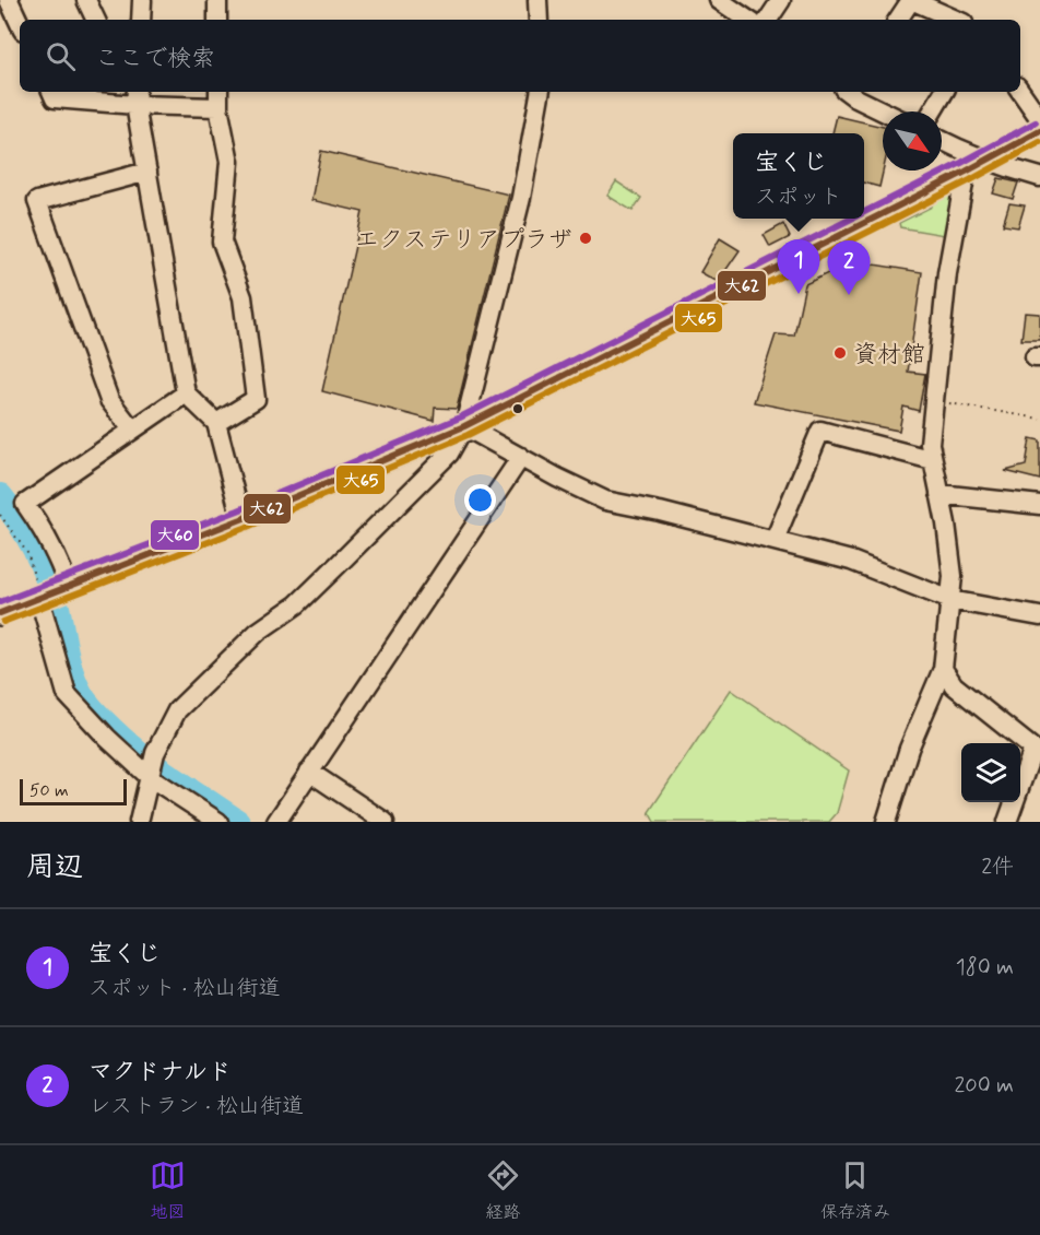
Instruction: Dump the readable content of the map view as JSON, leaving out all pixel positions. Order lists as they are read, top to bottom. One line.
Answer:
{"places":["エクステリアプラザ","資材館"],"lines":["transit line 大60","transit line 大62","transit line 大65"],"scale_bar":"50 m","north":"bottom right","page":{"search":"ここで検索","popup":["宝くじ","スポット"],"pins":["1","2"],"scale":"50 m","heading":["周辺","2件"],"list":[{"mark":"1","name":"宝くじ","note":"スポット · 松山街道","value":"180 m"},{"mark":"2","name":"マクドナルド","note":"レストラン · 松山街道","value":"200 m"}],"nav":["地図","経路","保存済み"]}}
